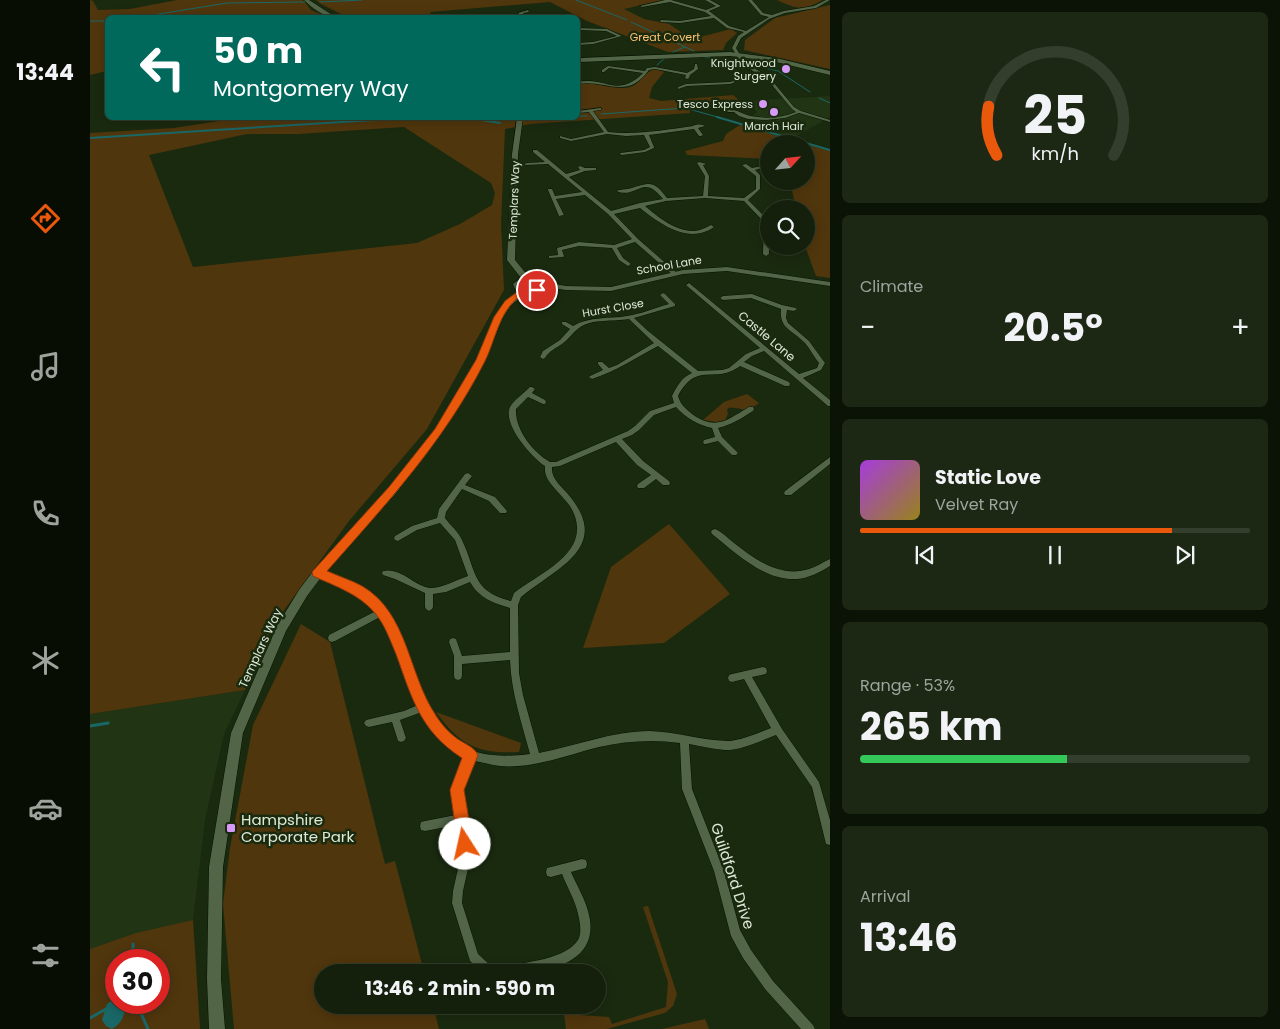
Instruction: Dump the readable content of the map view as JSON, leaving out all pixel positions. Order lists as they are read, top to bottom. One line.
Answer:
{"streets":{"street":["Templars Way","School Lane","Hurst Close","Castle Lane","Guildford Drive"]},"crossings":[["Templars Way","School Lane"]],"parks":["Great Covert"],"places":{"other":["Knightwood Surgery","Tesco Express","March Hair"],"transit":["Hampshire Corporate Park"]},"north":"top right","page":{"tabs":"13:44","turn":["50 m","Montgomery Way"],"tile":["Climate",["Range · 53%","265 km"],["Arrival","13:46"]],"heat":["−","20.5°","+"],"song":["Static Love","Velvet Ray"],"limit":"30","trip":"13:46 · 2 min · 590 m","gauge":["25","km/h"]}}
